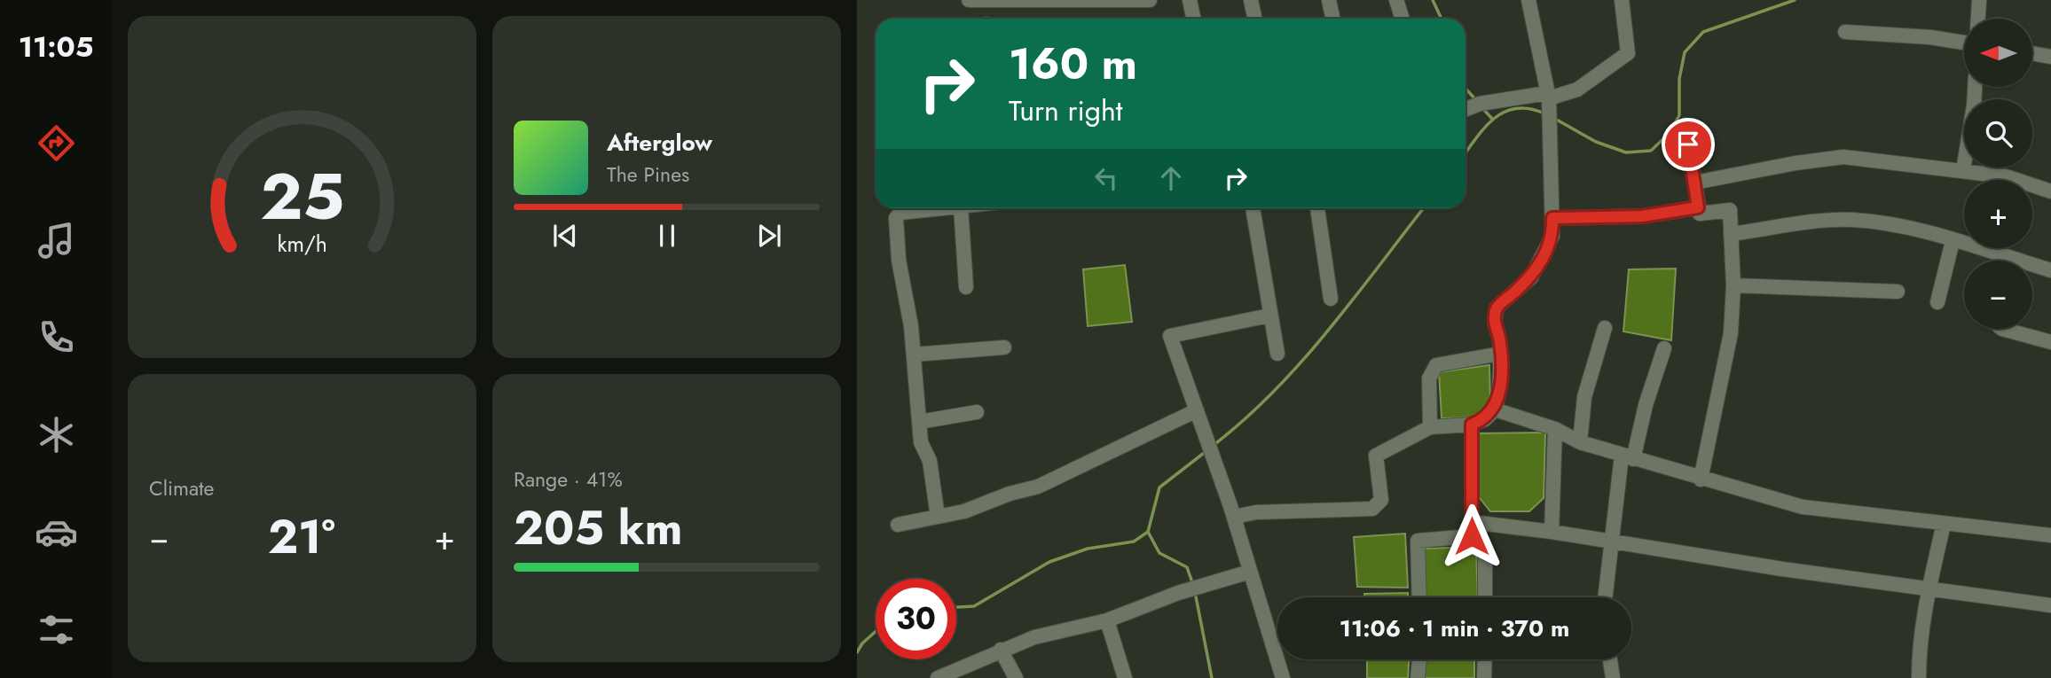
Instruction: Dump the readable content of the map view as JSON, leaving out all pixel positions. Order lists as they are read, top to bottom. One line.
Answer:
{"north":"left","page":{"tabs":"11:05","map_buttons":["+","−"],"turn":["160 m","Turn right"],"song":["Afterglow","The Pines"],"tile":["Climate",["Range · 41%","205 km"]],"heat":["−","21°","+"],"limit":"30","trip":"11:06 · 1 min · 370 m","gauge":["25","km/h"]}}
